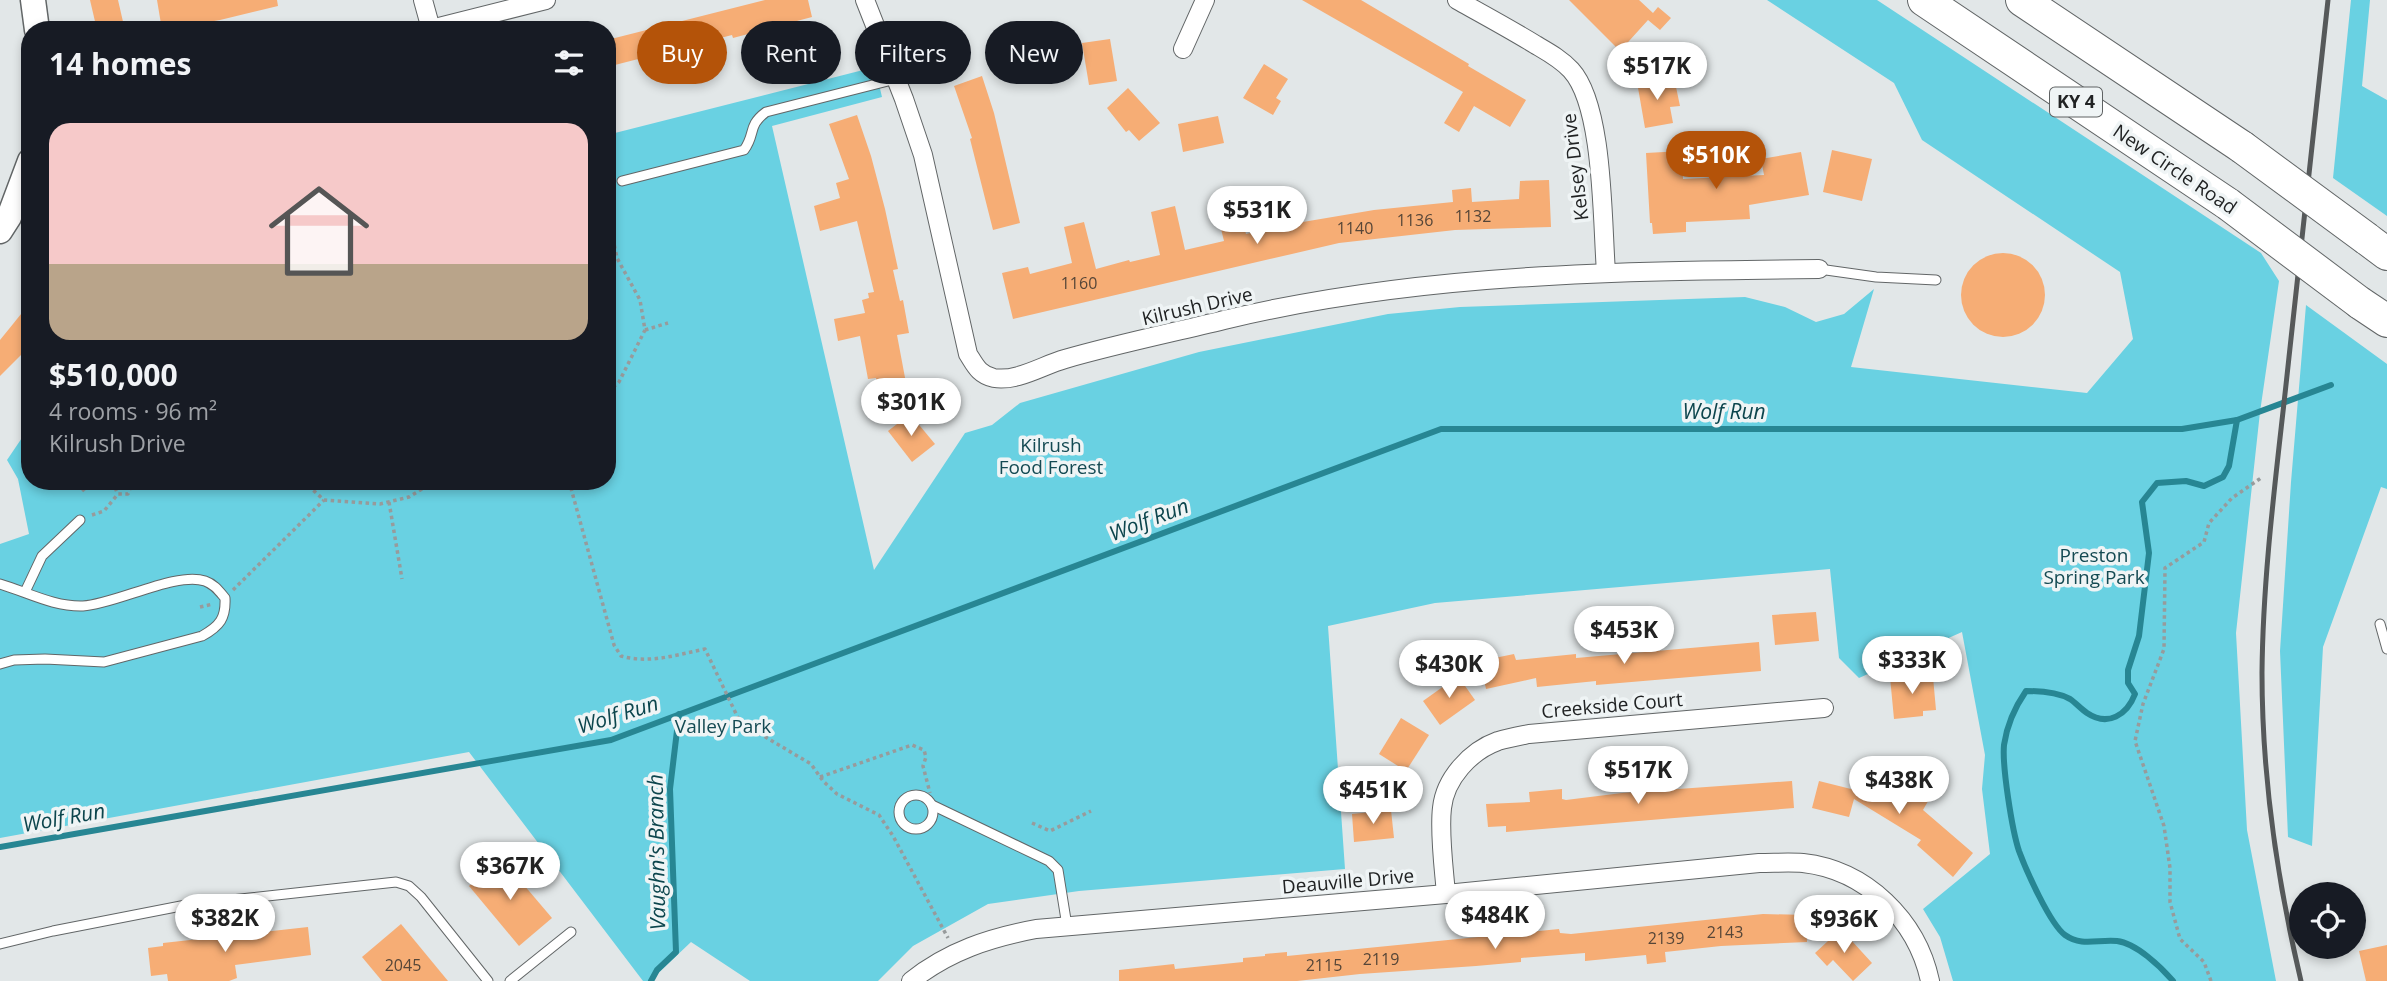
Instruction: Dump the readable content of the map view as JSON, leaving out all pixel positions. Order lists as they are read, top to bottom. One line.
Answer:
{"streets":{"highway":["KY 4","New Circle Road"],"street":["Kelsey Drive","Kilrush Drive","Creekside Court","Deauville Drive"]},"crossings":[["Kelsey Drive","Kilrush Drive"],["Creekside Court","Deauville Drive"]],"water":["Wolf Run","Vaughn's Branch"],"parks":["Kilrush Food Forest","Preston Spring Park","Valley Park"],"house_numbers":["1132","1136","1140","1160","2143","2139","2119","2045","2115"],"page":{"chip":["Buy","Rent","Filters","New"],"heading":"14 homes","price":["$517K","$510K","$531K","$301K","$453K","$333K","$430K","$517K","$438K","$451K","$367K","$484K","$382K","$936K"],"list":[{"name":"$510,000","note":"4 rooms · 96 m² · Kilrush Drive"}]}}
